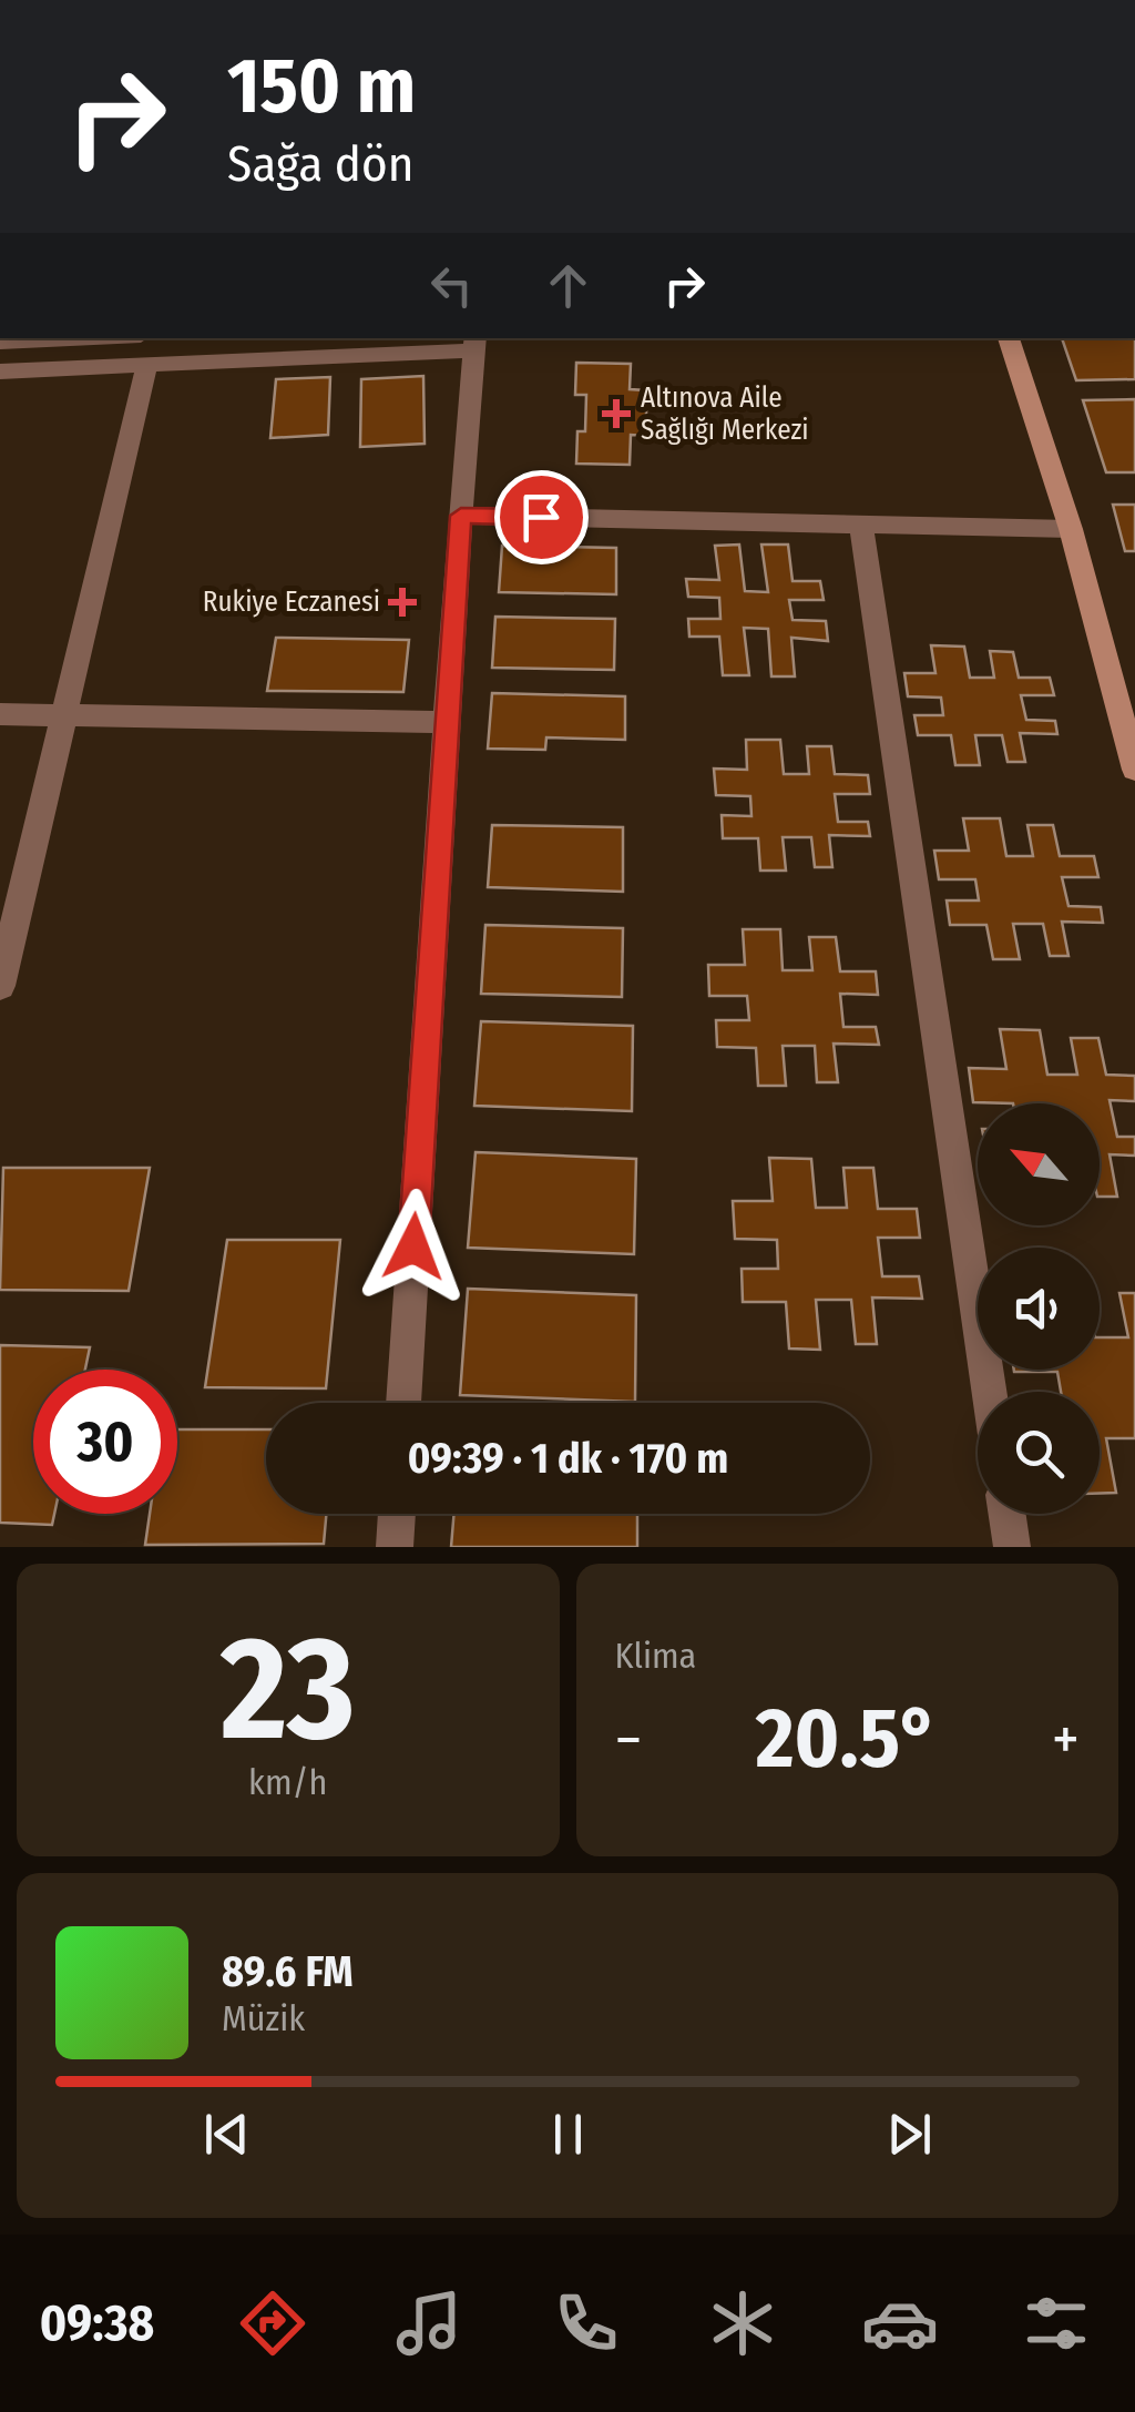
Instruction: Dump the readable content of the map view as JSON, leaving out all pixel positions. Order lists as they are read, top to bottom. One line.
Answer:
{"places":{"health":["Altınova Aile Sağlığı Merkezi","Rukiye Eczanesi"]},"north":"top left","page":{"turn":["150 m","Sağa dön"],"limit":"30","trip":"09:39 · 1 dk · 170 m","tile":[["23","km/h"],"Klima"],"heat":["−","20.5°","+"],"song":["89.6 FM","Müzik"],"tabs":"09:38"}}
